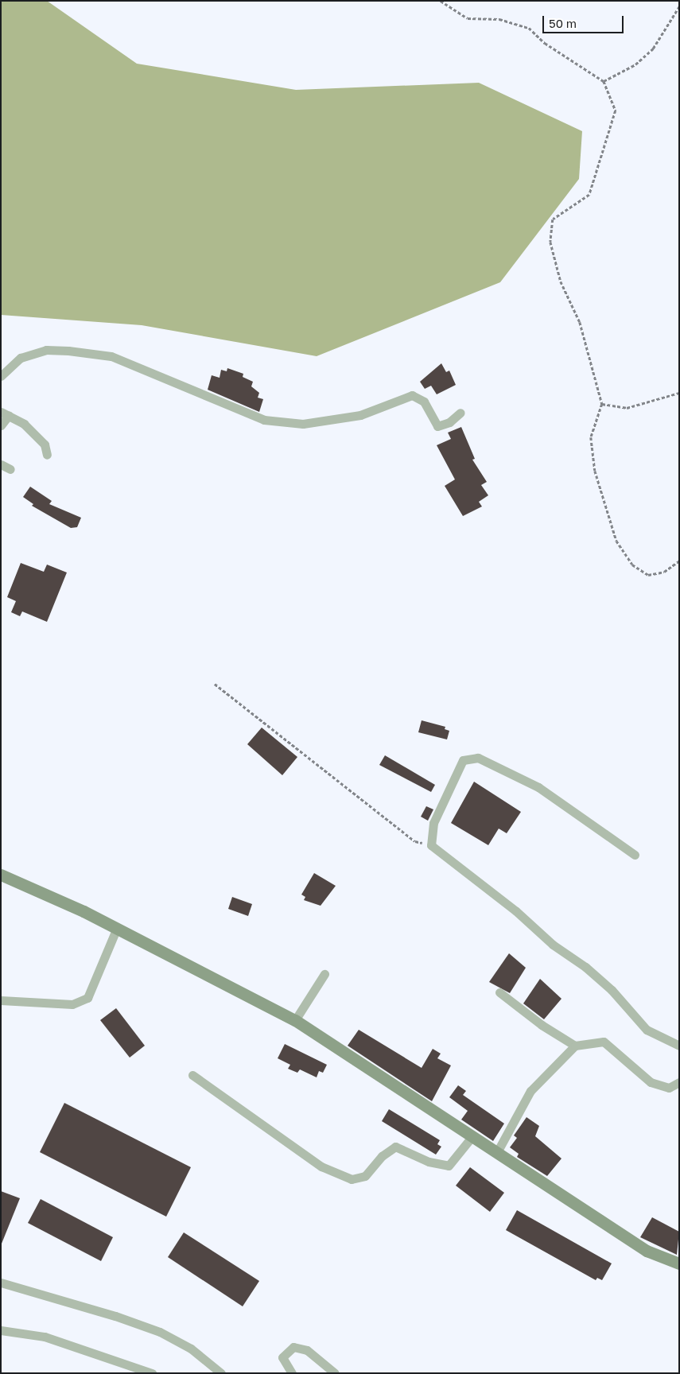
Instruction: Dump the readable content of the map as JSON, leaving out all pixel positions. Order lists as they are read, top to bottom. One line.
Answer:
{"scale_bar":"50 m"}
